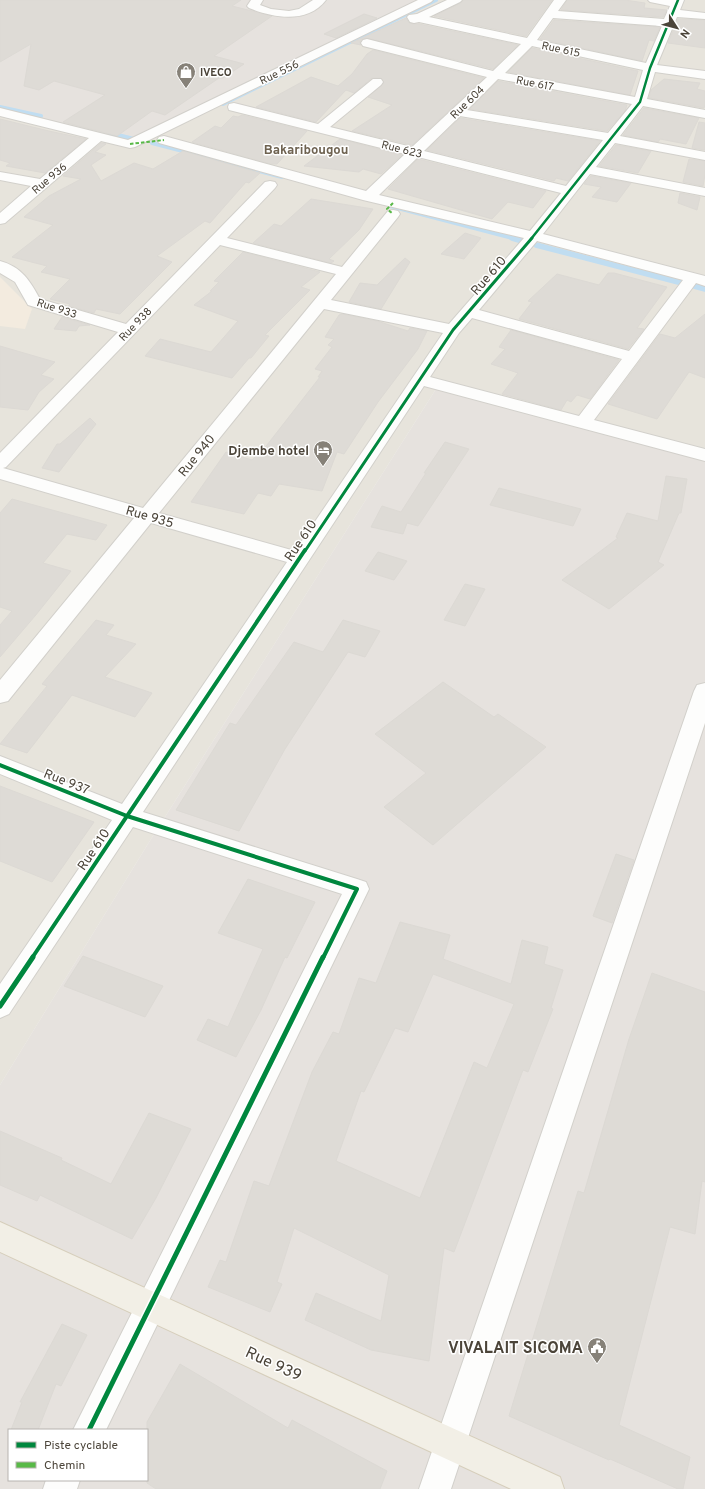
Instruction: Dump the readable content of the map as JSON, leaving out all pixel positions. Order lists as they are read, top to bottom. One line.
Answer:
{"streets":{"main road":["Rue 939"],"street":["Rue 615","Rue 556","Rue 617","Rue 604","Rue 623","Rue 936","Rue 610","Rue 933","Rue 938","Rue 940","Rue 935","Rue 937"]},"crossings":[["Rue 615","Rue 556"],["Rue 615","Rue 604"],["Rue 556","Rue 623"],["Rue 556","Rue 936"],["Rue 617","Rue 604"],["Rue 617","Rue 610"],["Rue 604","Rue 623"],["Rue 623","Rue 610"],["Rue 610","Rue 935"],["Rue 610","Rue 937"],["Rue 933","Rue 938"],["Rue 940","Rue 935"],["Rue 937","Rue 939"]],"districts":["Bakaribougou"],"places":{"shop":["IVECO"],"hotel":["Djembe hotel"],"public building":["VIVALAIT SICOMA"]},"legend":["Piste cyclable","Chemin"],"north":"bottom right"}
